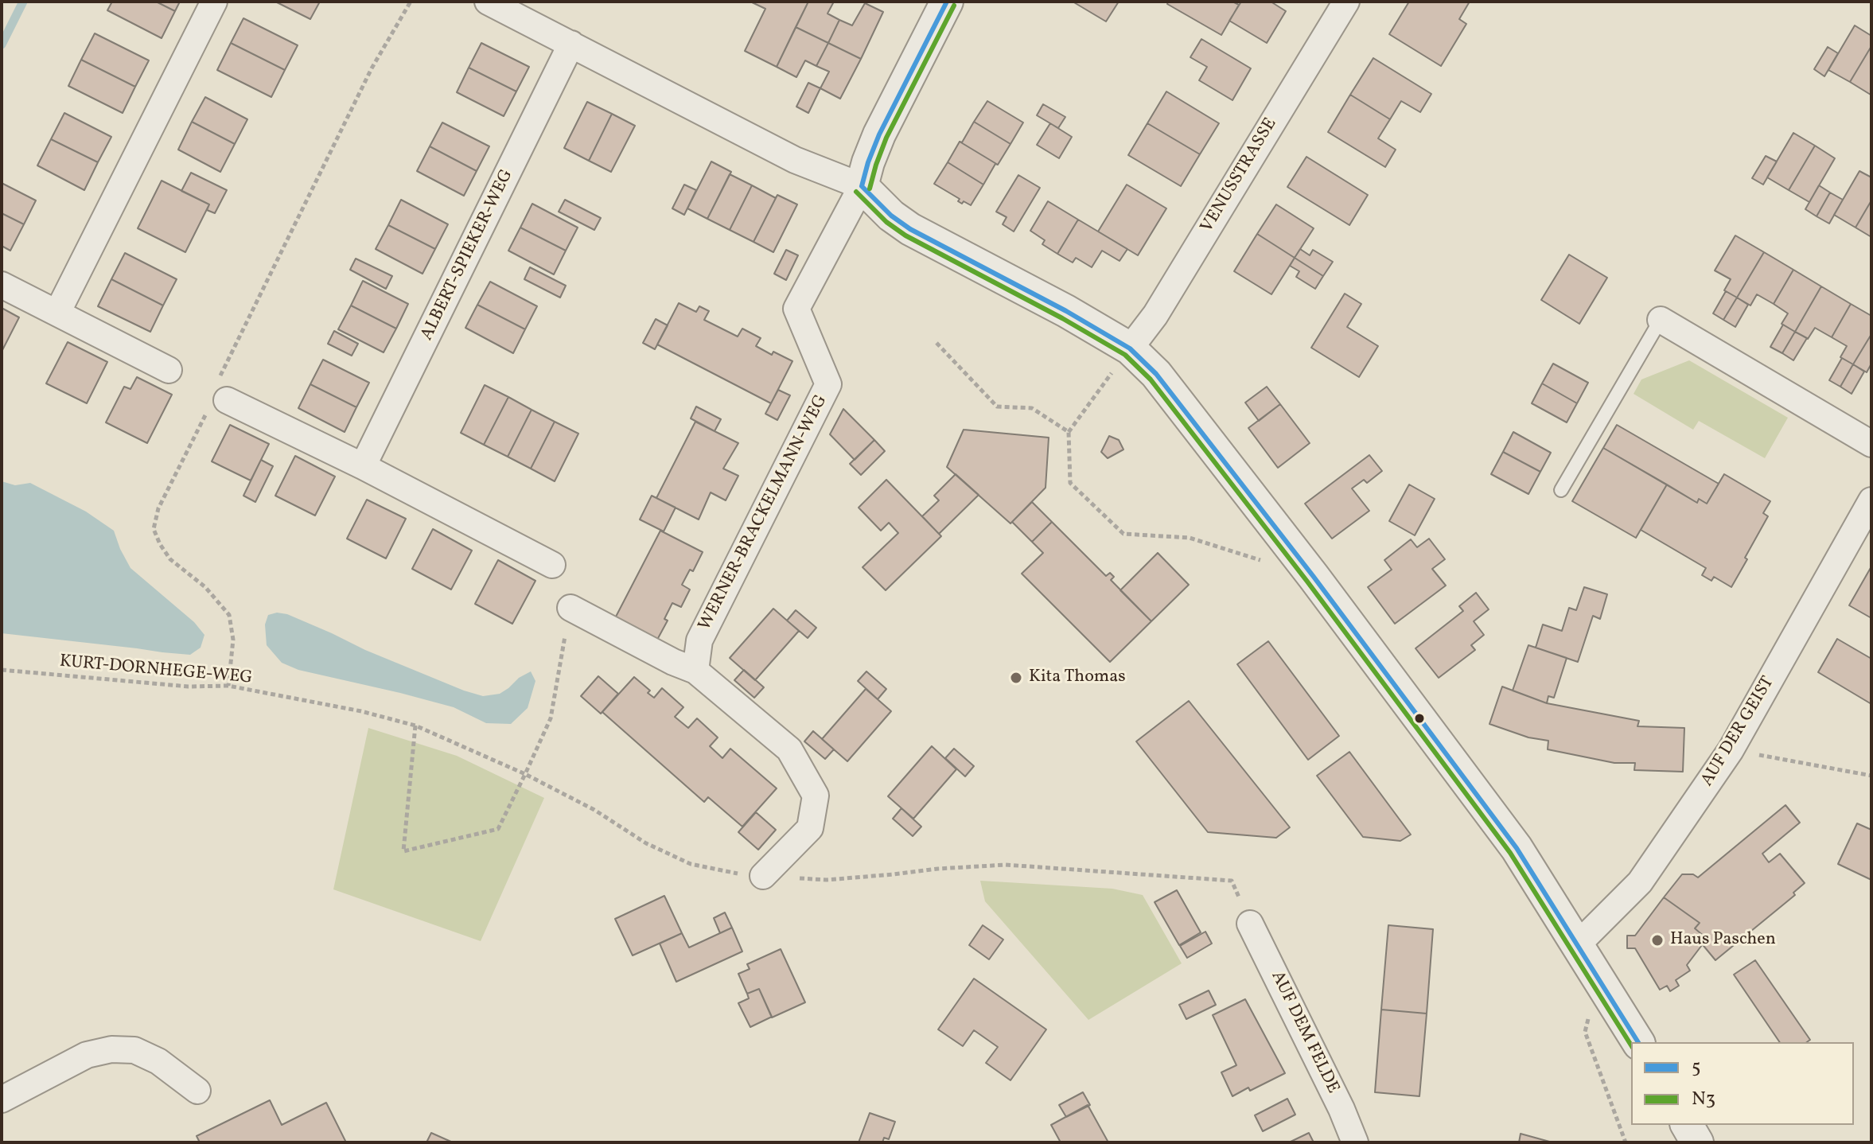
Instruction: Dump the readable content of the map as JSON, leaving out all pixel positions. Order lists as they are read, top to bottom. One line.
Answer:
{"streets":{"street":["VENUSSTRASSE","ALBERT-SPIEKER-WEG","WERNER-BRACKELMANN-WEG","AUF DER GEIST","AUF DEM FELDE"],"path":["KURT-DORNHEGE-WEG"]},"crossings":[["KURT-DORNHEGE-WEG","AUF DEM FELDE"]],"places":["Kita Thomas","Haus Paschen"],"lines":["transit line 5","transit line N3"],"legend":["5","N3"]}
